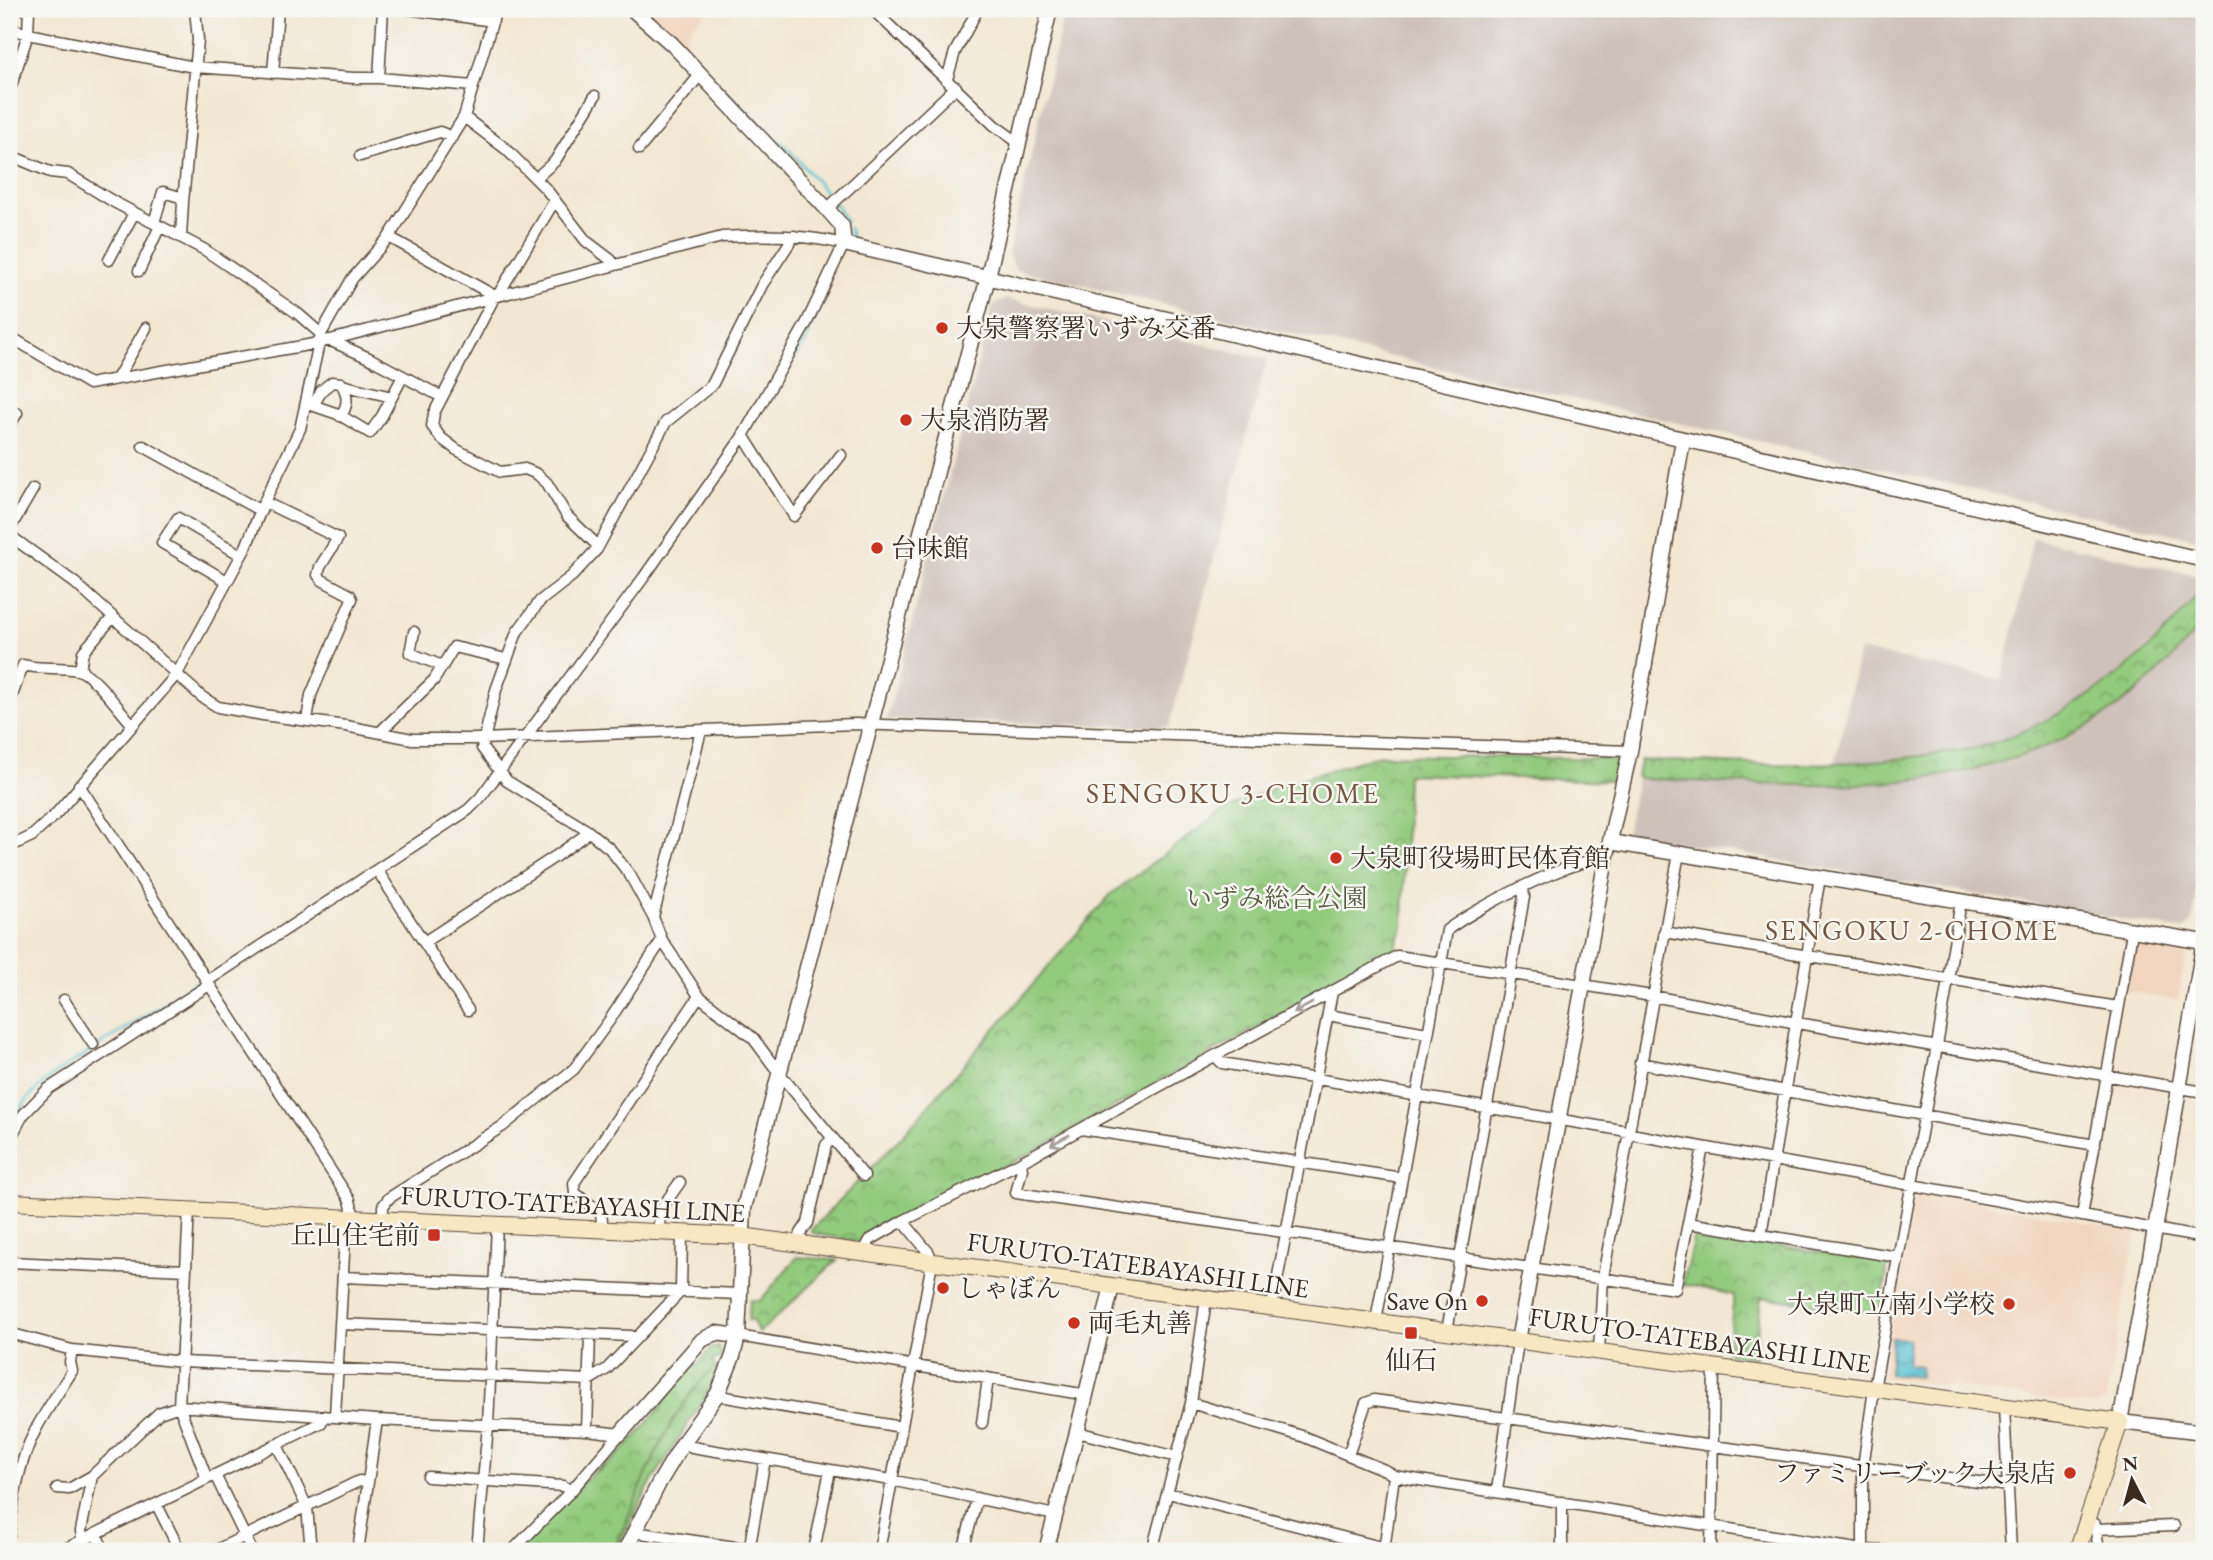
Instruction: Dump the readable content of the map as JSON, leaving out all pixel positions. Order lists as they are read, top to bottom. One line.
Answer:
{"streets":{"main road":["FURUTO-TATEBAYASHI LINE"]},"districts":["SENGOKU 3-CHOME","SENGOKU 2-CHOME"],"parks":["いずみ総合公園"],"places":{"other":["大泉警察署いずみ交番","大泉消防署","台味館","大泉町役場町民体育館","しゃぼん","Save On","大泉町立南小学校","両毛丸善","ファミリーブック大泉店"],"transit":["丘山住宅前","仙石"]},"north":"top"}
